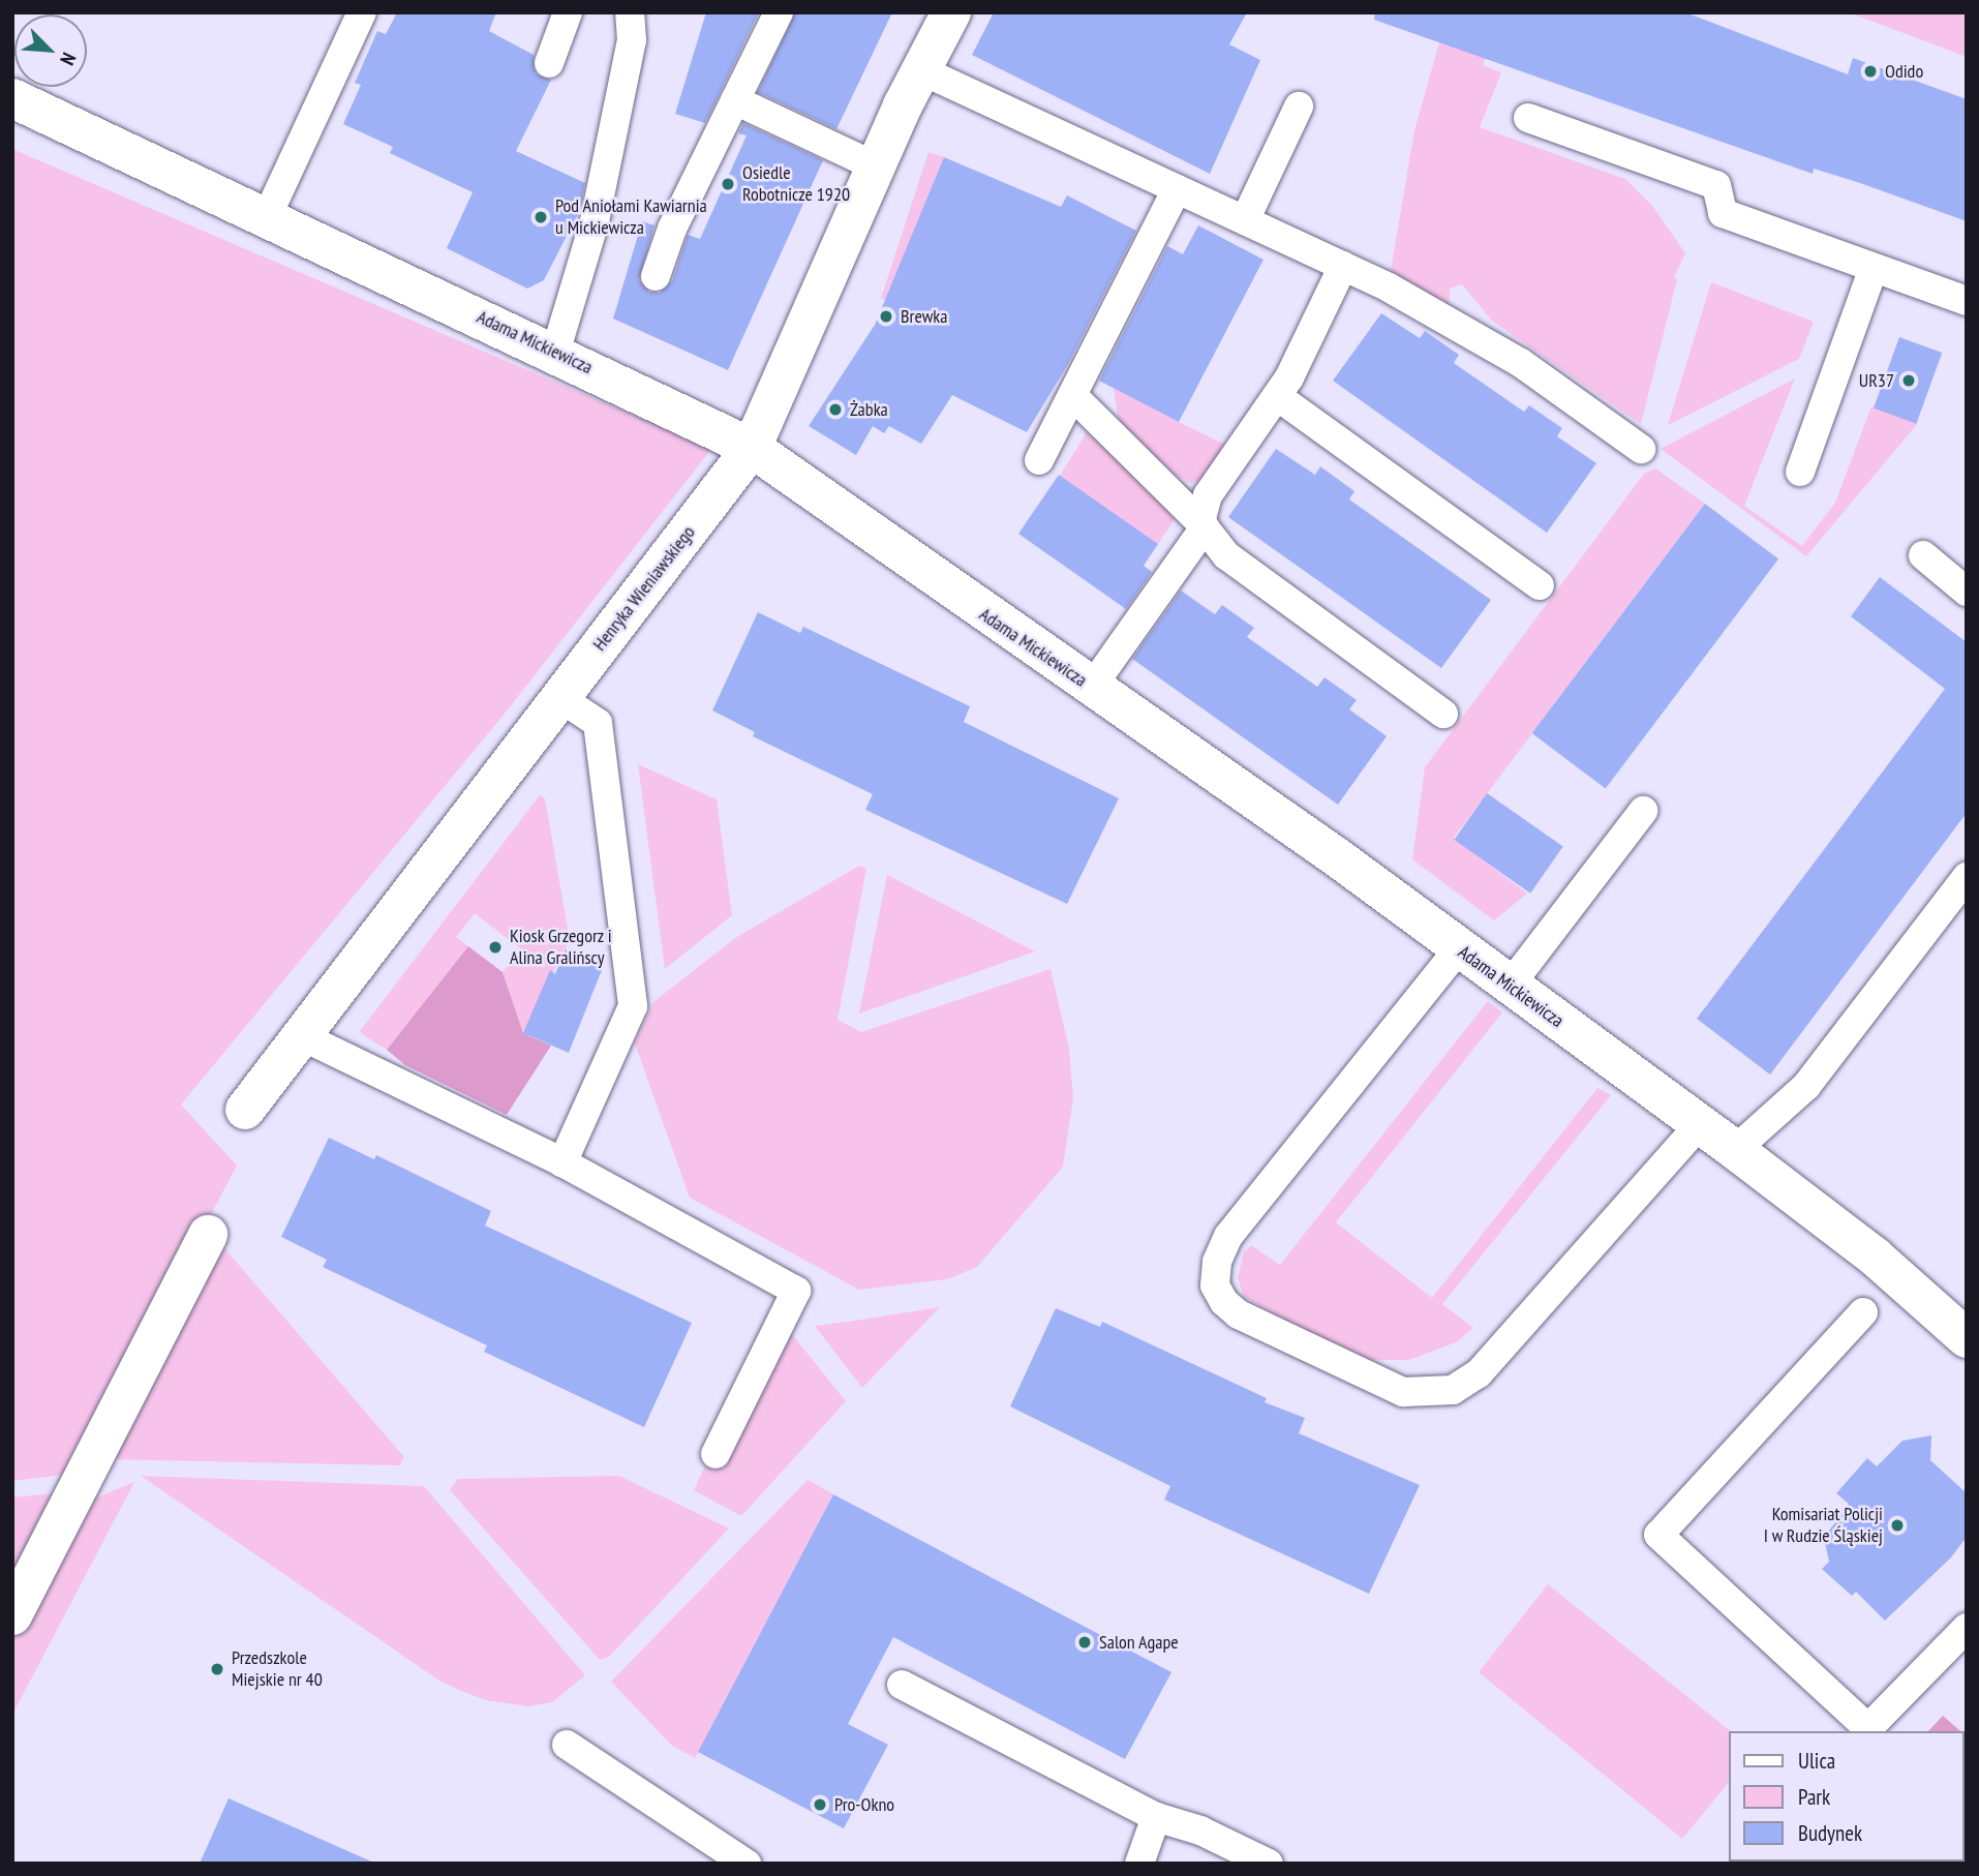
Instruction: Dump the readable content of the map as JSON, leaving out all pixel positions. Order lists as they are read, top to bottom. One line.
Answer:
{"streets":{"street":["Adama Mickiewicza","Henryka Wieniawskiego"]},"crossings":[["Adama Mickiewicza","Henryka Wieniawskiego"]],"places":["Odido","Osiedle Robotnicze 1920","Pod Aniołami Kawiarnia u Mickiewicza","Brewka","UR37","Żabka","Kiosk Grzegorz i Alina Gralińscy","Komisariat Policji I w Rudzie Śląskiej","Salon Agape","Przedszkole Miejskie nr 40","Pro-Okno"],"legend":["Ulica","Park","Budynek"],"north":"bottom right"}
